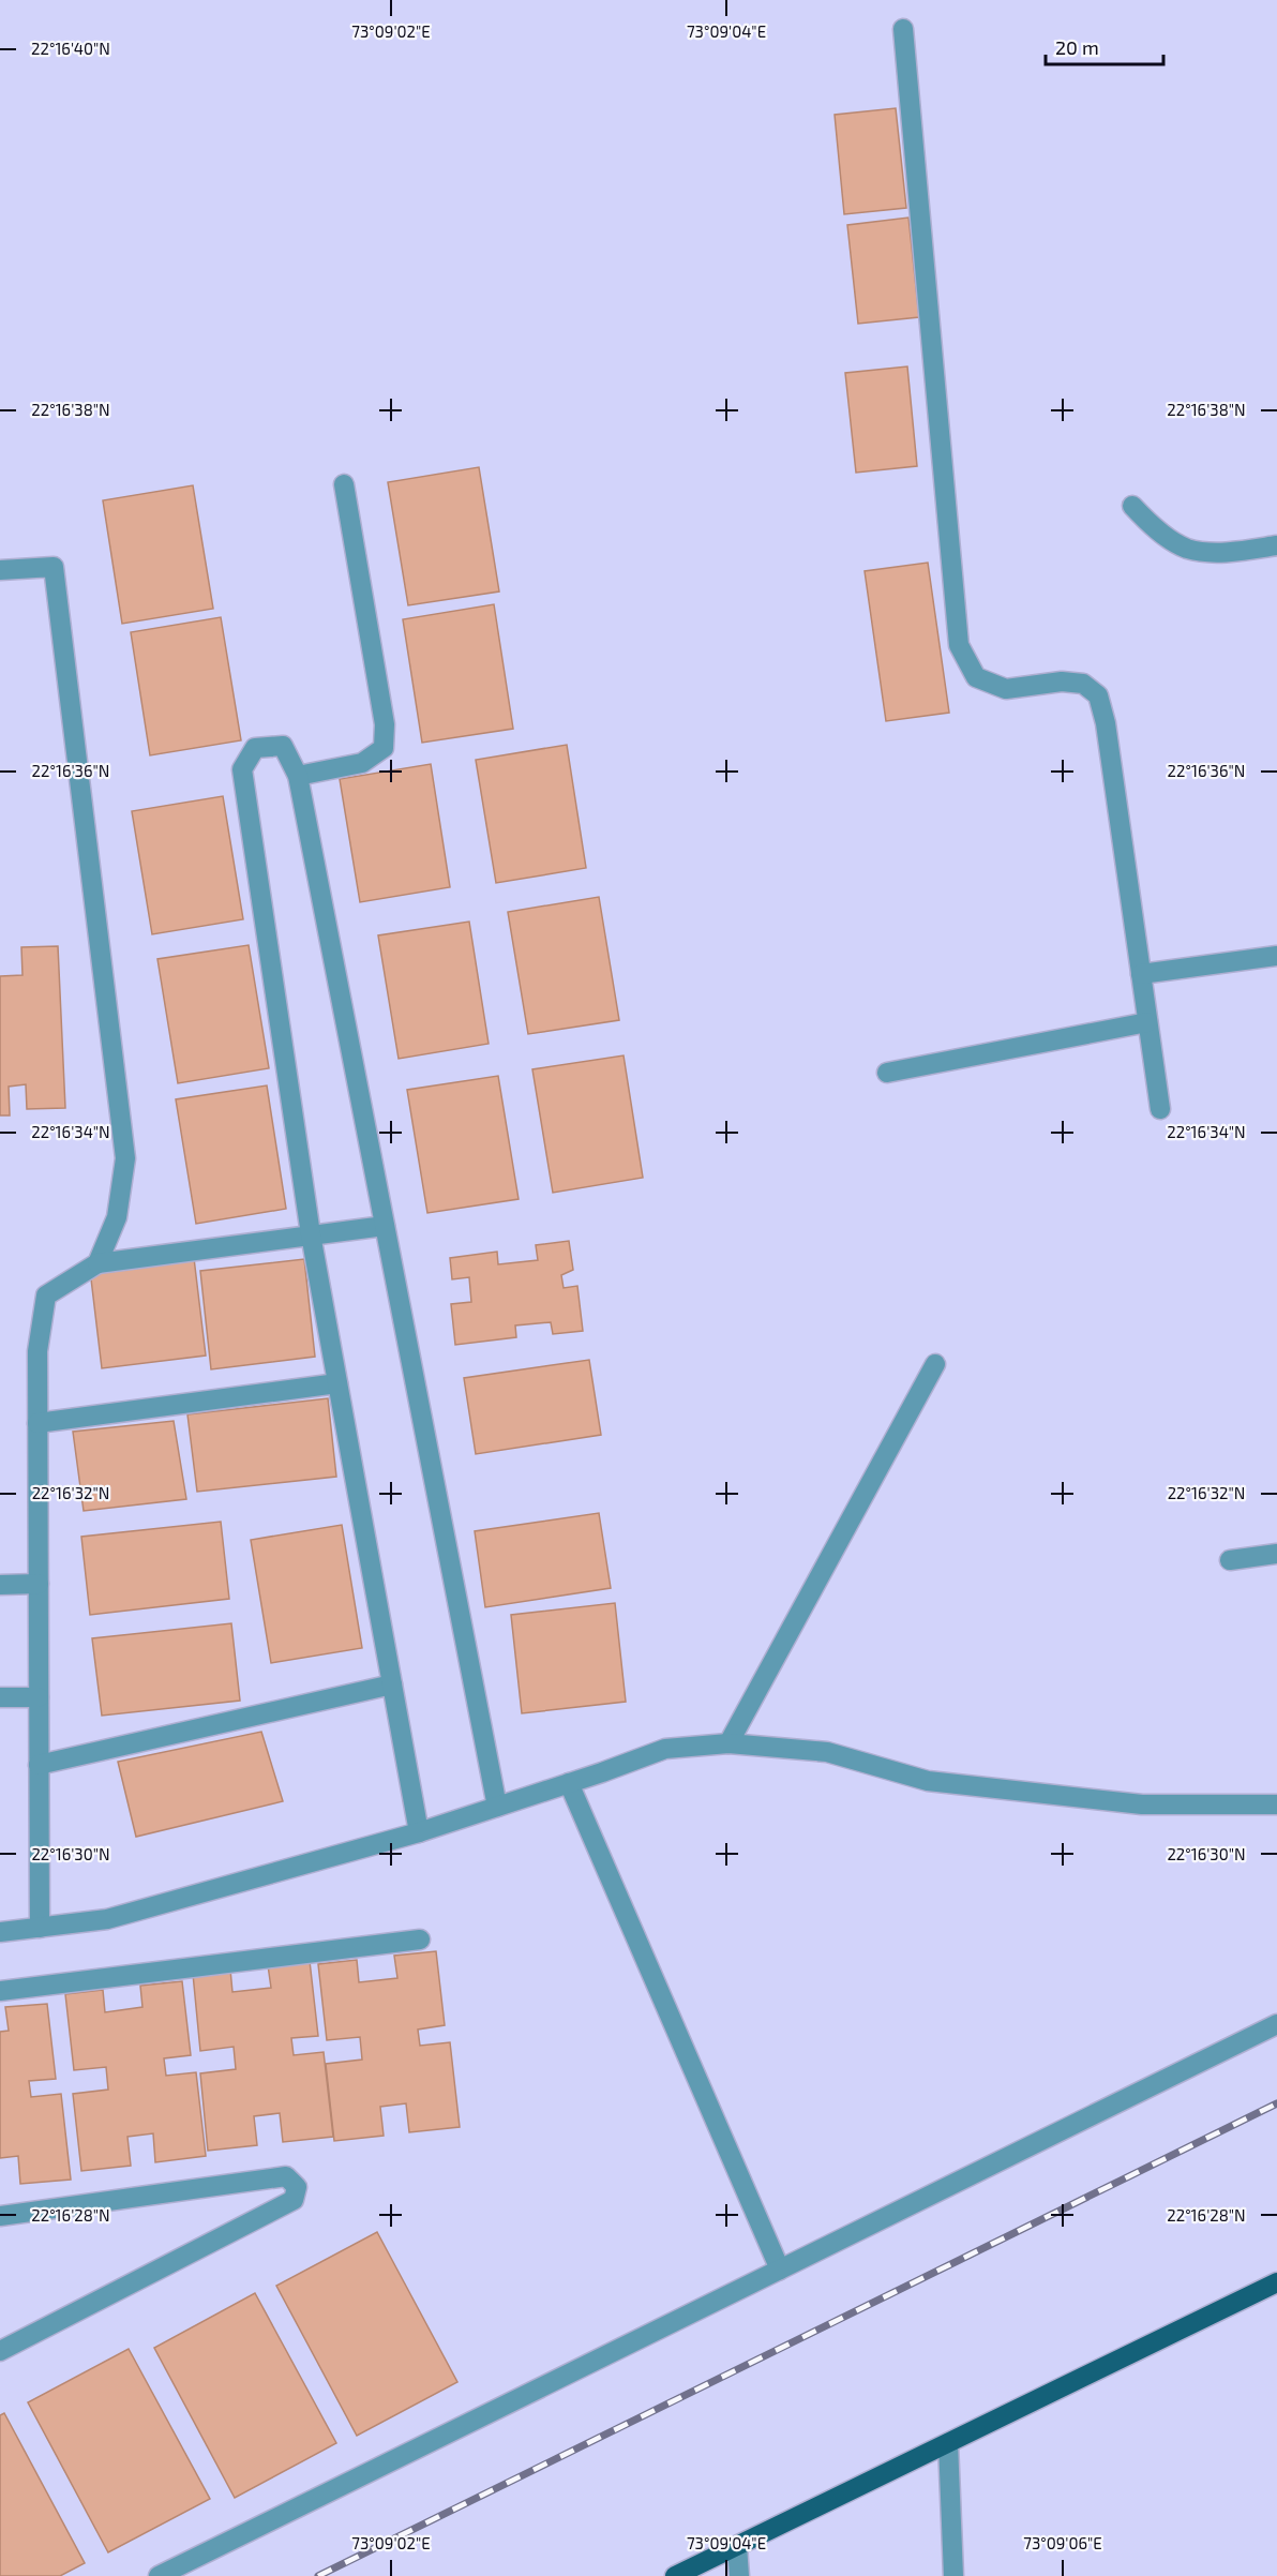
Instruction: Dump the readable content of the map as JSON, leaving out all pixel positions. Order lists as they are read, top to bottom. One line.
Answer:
{"scale_bar":"20 m","coordinates":["73°09'02\"E","73°09'04\"E","22°16'40\"N","22°16'38\"N","22°16'36\"N","22°16'34\"N","22°16'32\"N","22°16'30\"N","22°16'28\"N","73°09'06\"E"]}
